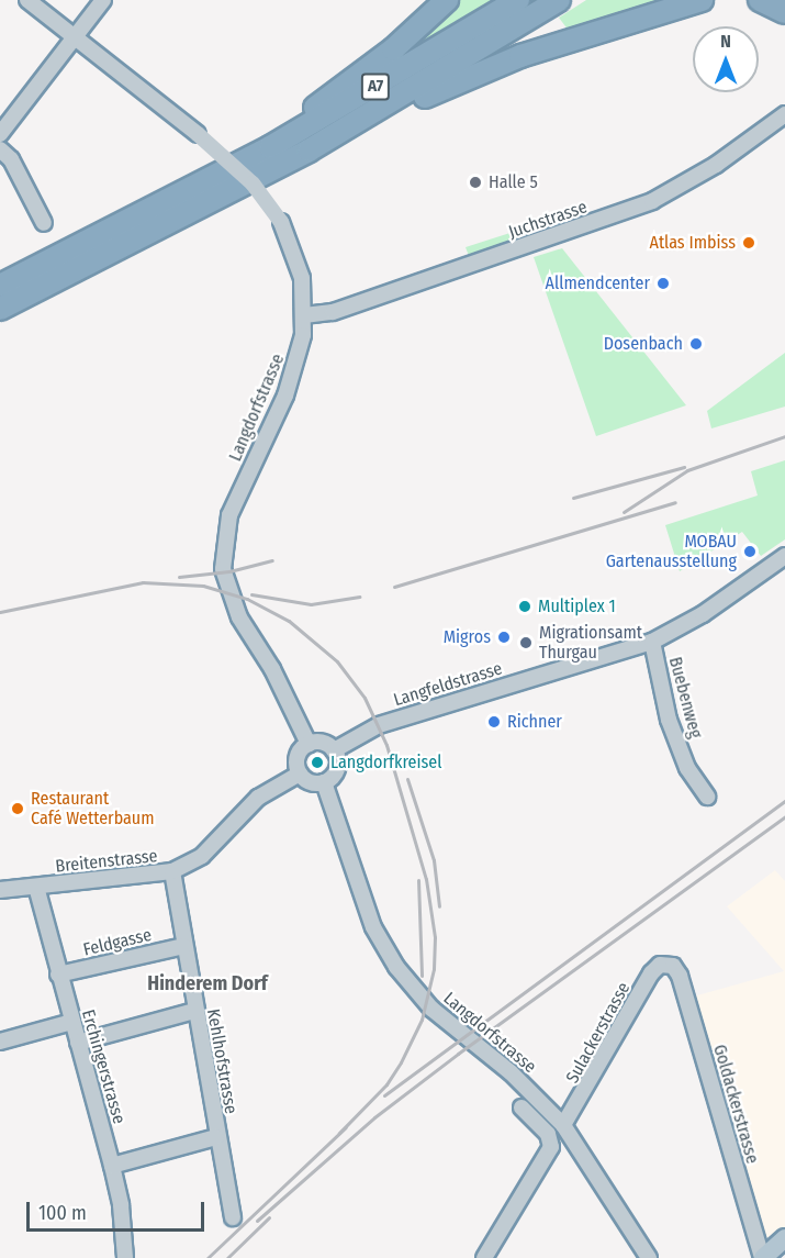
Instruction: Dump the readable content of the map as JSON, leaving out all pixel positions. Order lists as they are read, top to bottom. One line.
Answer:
{"streets":{"highway":["A7"],"street":["Juchstrasse","Langdorfstrasse","Langfeldstrasse","Buebenweg","Breitenstrasse","Feldgasse","Sulackerstrasse","Kehlhofstrasse","Erchingerstrasse","Goldackerstrasse"]},"crossings":[["Juchstrasse","Langdorfstrasse"],["Langdorfstrasse","Langfeldstrasse"],["Langdorfstrasse","Breitenstrasse"],["Langdorfstrasse","Sulackerstrasse"],["Langfeldstrasse","Buebenweg"],["Langfeldstrasse","Breitenstrasse"],["Breitenstrasse","Kehlhofstrasse"],["Breitenstrasse","Erchingerstrasse"],["Feldgasse","Kehlhofstrasse"],["Feldgasse","Erchingerstrasse"],["Sulackerstrasse","Goldackerstrasse"]],"districts":["Hinderem Dorf"],"places":["Halle 5","Atlas Imbiss","Allmendcenter","Dosenbach","MOBAU Gartenausstellung","Multiplex 1","Migros","Migrationsamt Thurgau","Richner","Langdorfkreisel","Restaurant Café Wetterbaum"],"scale_bar":"100 m","north":"top"}
